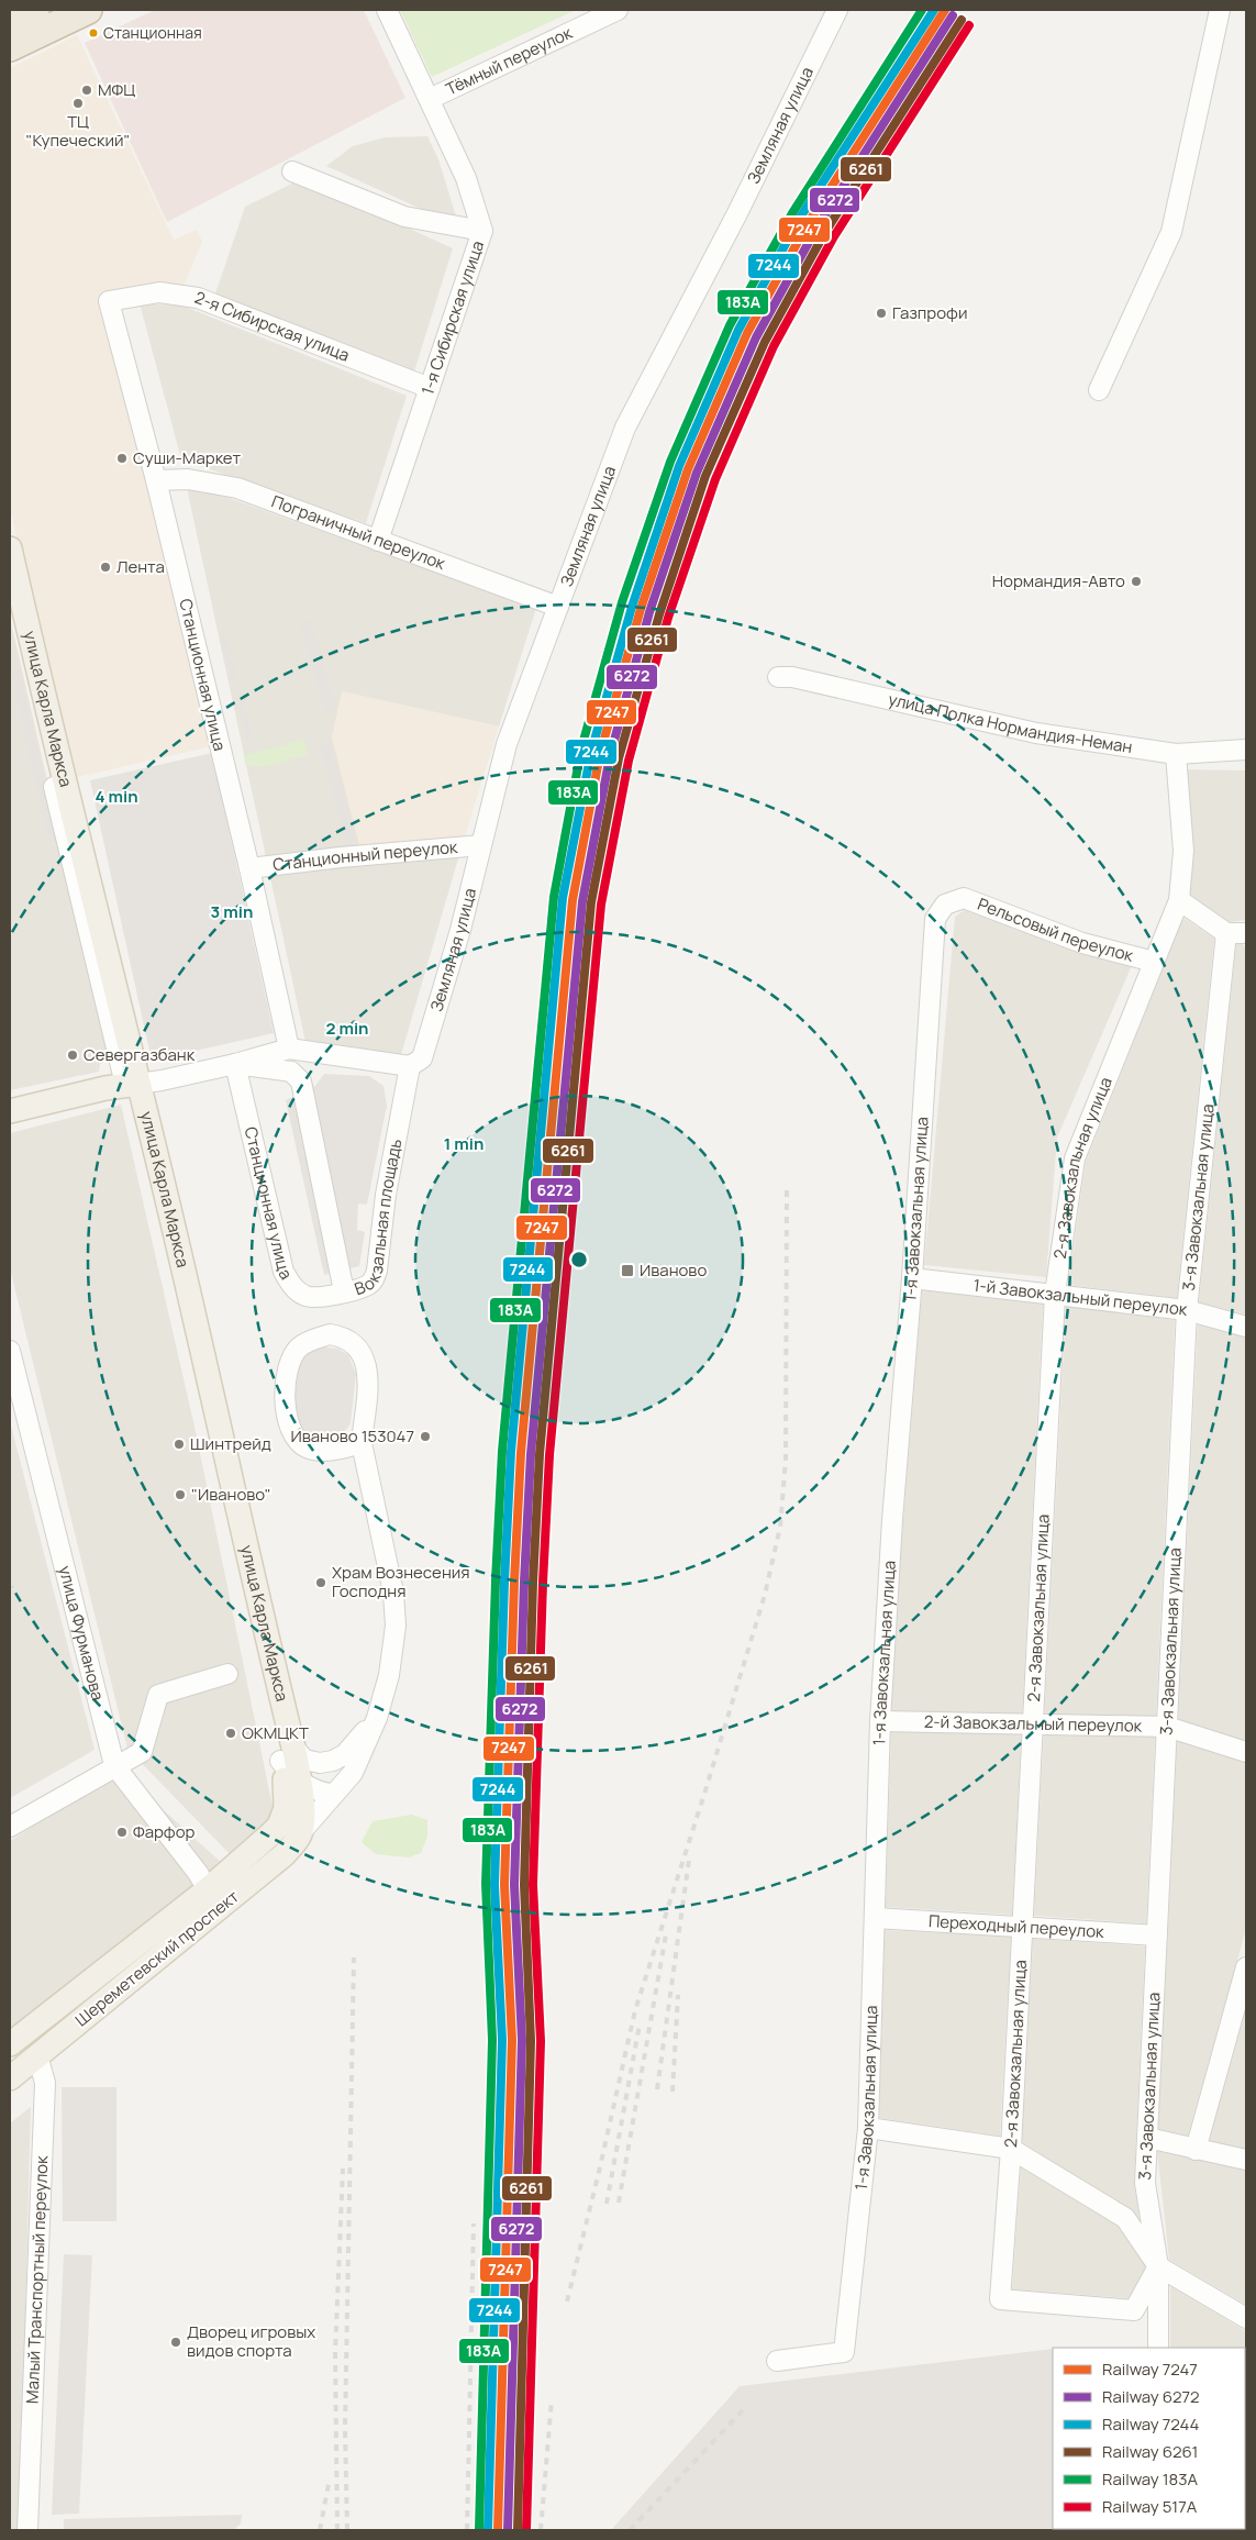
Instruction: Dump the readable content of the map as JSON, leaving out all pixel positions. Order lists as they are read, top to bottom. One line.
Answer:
{"streets":{"main road":["улица Карла Маркса","Шереметевский проспект","Малый Транспортный переулок"],"street":["Тёмный переулок","Земляная улица","1-я Сибирская улица","2-я Сибирская улица","Пограничный переулок","Станционная улица","улица Полка Нормандия-Неман","Станционный переулок","Рельсовый переулок","2-я Завокзальная улица","3-я Завокзальная улица","1-я Завокзальная улица","Вокзальная площадь","1-й Завокзальный переулок","улица Фурманова","2-й Завокзальный переулок","Переходный переулок"]},"crossings":[["Тёмный переулок","1-я Сибирская улица"],["Земляная улица","Пограничный переулок"],["Земляная улица","Станционный переулок"],["Земляная улица","Вокзальная площадь"],["1-я Сибирская улица","2-я Сибирская улица"],["1-я Сибирская улица","Пограничный переулок"],["2-я Сибирская улица","Станционная улица"],["Пограничный переулок","Станционная улица"],["Станционная улица","Станционный переулок"],["Станционная улица","Вокзальная площадь"],["улица Карла Маркса","Шереметевский проспект"],["улица Полка Нормандия-Неман","2-я Завокзальная улица"],["Рельсовый переулок","2-я Завокзальная улица"],["Рельсовый переулок","1-я Завокзальная улица"],["2-я Завокзальная улица","3-я Завокзальная улица"],["2-я Завокзальная улица","1-й Завокзальный переулок"],["2-я Завокзальная улица","2-й Завокзальный переулок"],["2-я Завокзальная улица","Переходный переулок"],["3-я Завокзальная улица","1-й Завокзальный переулок"],["3-я Завокзальная улица","2-й Завокзальный переулок"],["3-я Завокзальная улица","Переходный переулок"],["1-я Завокзальная улица","1-й Завокзальный переулок"],["1-я Завокзальная улица","2-й Завокзальный переулок"],["1-я Завокзальная улица","Переходный переулок"],["улица Фурманова","Шереметевский проспект"],["Шереметевский проспект","Малый Транспортный переулок"]],"places":{"other":["Станционная","МФЦ","ТЦ \"Купеческий\"","Газпрофи","Суши-Маркет","Лента","Нормандия-Авто","Севергазбанк","Иваново 153047","Шинтрейд","\"Иваново\"","Храм Вознесения Господня","ОКМЦКТ","Фарфор","Дворец игровых видов спорта"],"transit":["Иваново"]},"lines":["rail line 7247","rail line 7244","rail line 183А","rail line 6272","rail line 6261","rail line 517А"],"legend":["Railway 7247","Railway 6272","Railway 7244","Railway 6261","Railway 183А","Railway 517А"],"rings":["4 min","3 min","2 min","1 min"]}
